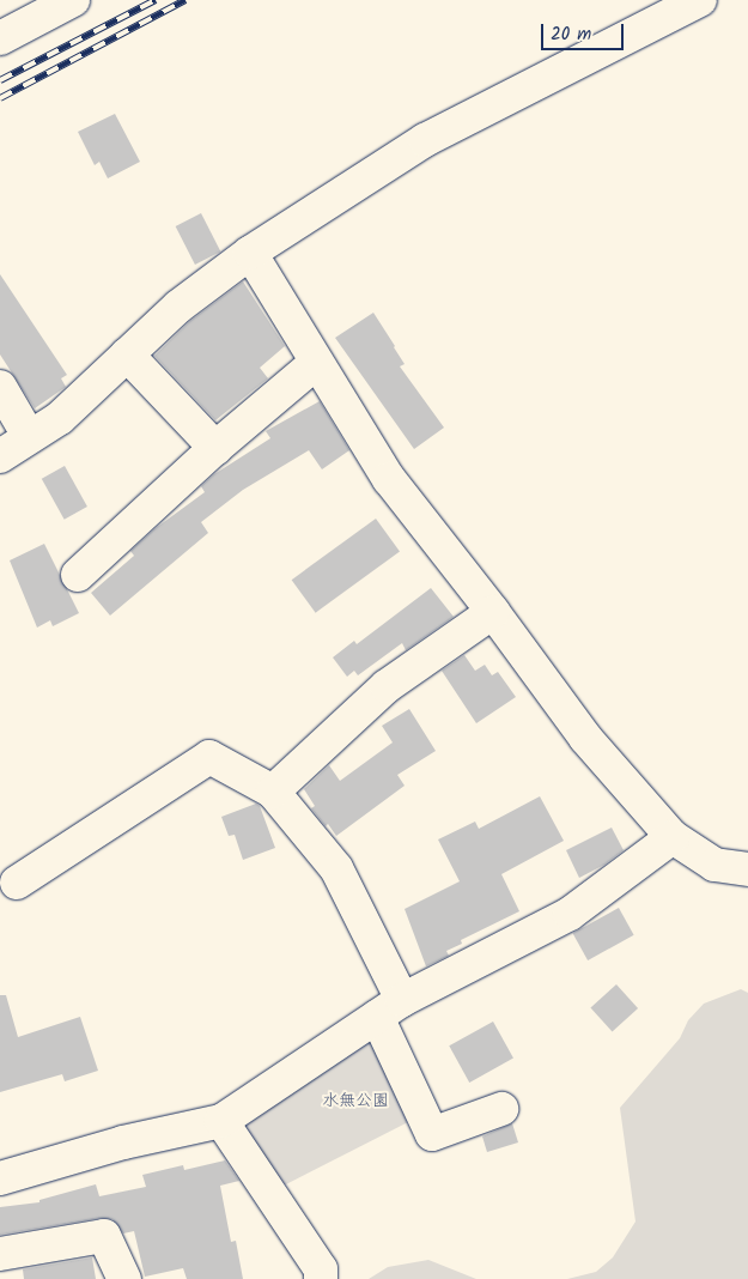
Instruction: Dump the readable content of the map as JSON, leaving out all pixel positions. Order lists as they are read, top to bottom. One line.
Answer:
{"parks":["水無公園"],"scale_bar":"20 m"}
